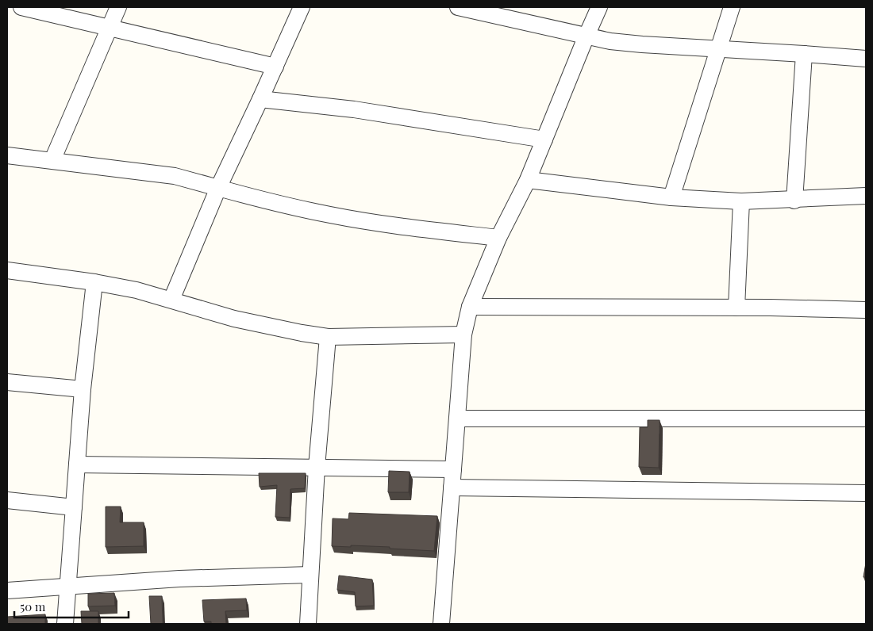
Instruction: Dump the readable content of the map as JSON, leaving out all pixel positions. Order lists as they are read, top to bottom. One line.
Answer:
{"scale_bar":"50 m"}
